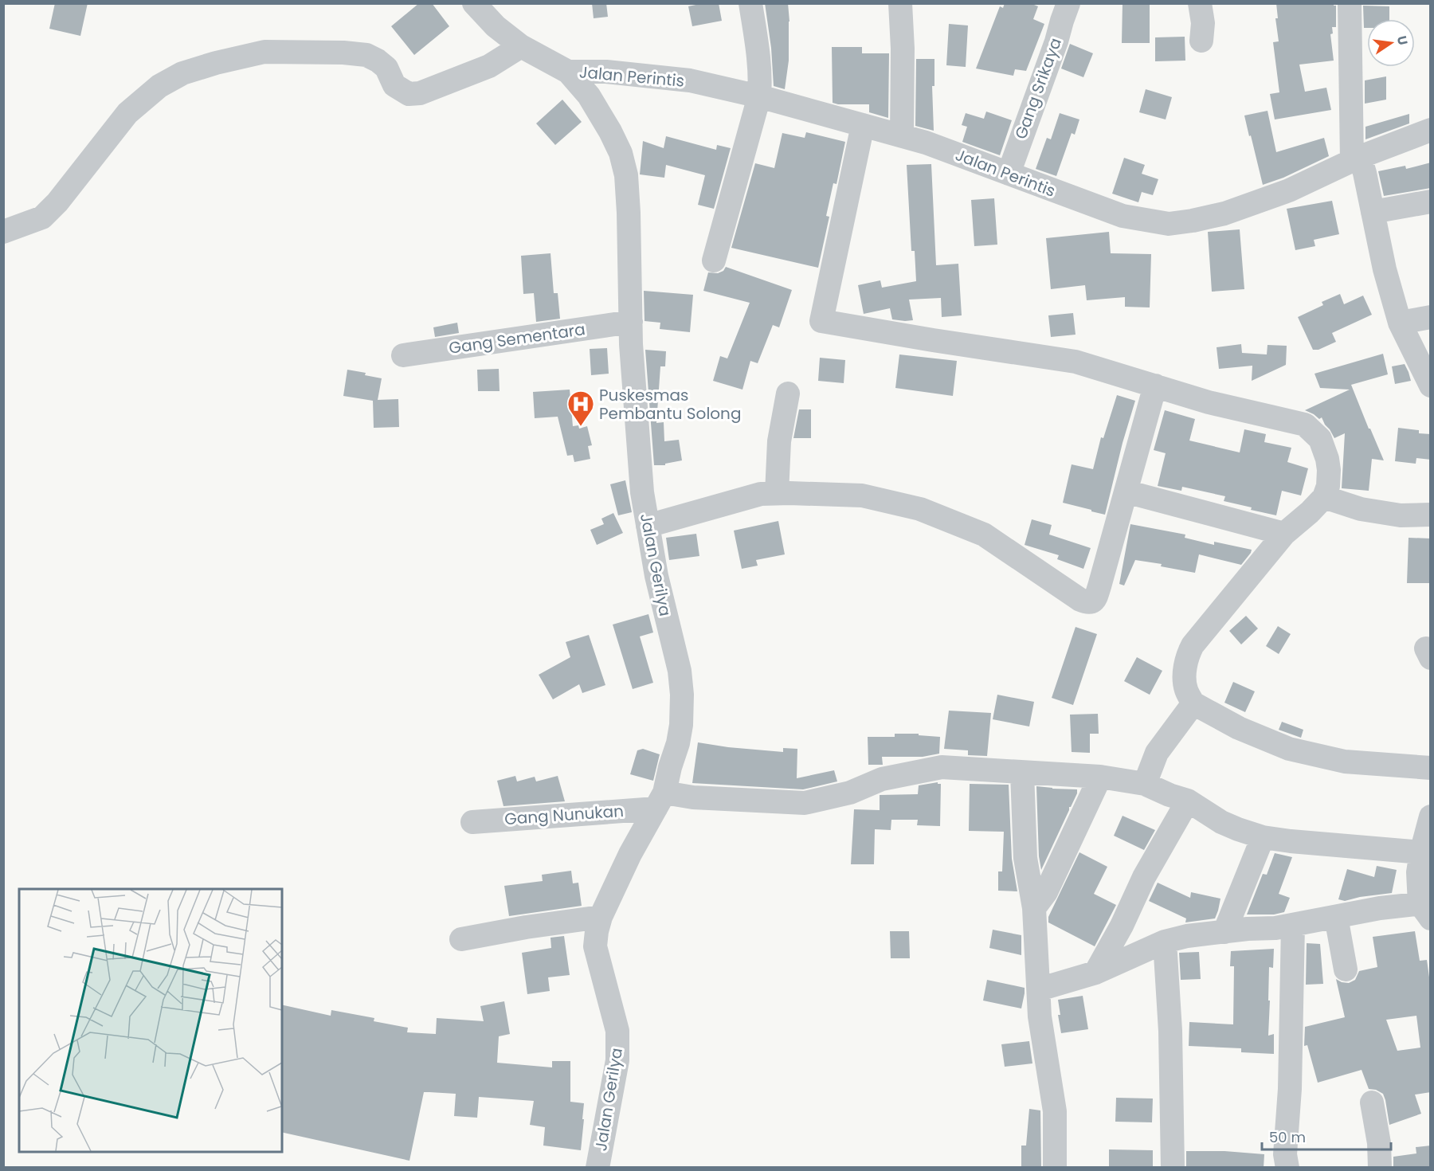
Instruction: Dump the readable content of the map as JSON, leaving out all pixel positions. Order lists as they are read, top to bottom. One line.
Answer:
{"streets":{"street":["Jalan Perintis","Gang Srikaya","Gang Sementara","Jalan Gerilya","Gang Nunukan"]},"crossings":[["Jalan Perintis","Gang Srikaya"],["Jalan Perintis","Jalan Gerilya"],["Gang Sementara","Jalan Gerilya"],["Jalan Gerilya","Gang Nunukan"]],"places":{"hospital":["Puskesmas Pembantu Solong"]},"scale_bar":"50 m","north":"right"}
